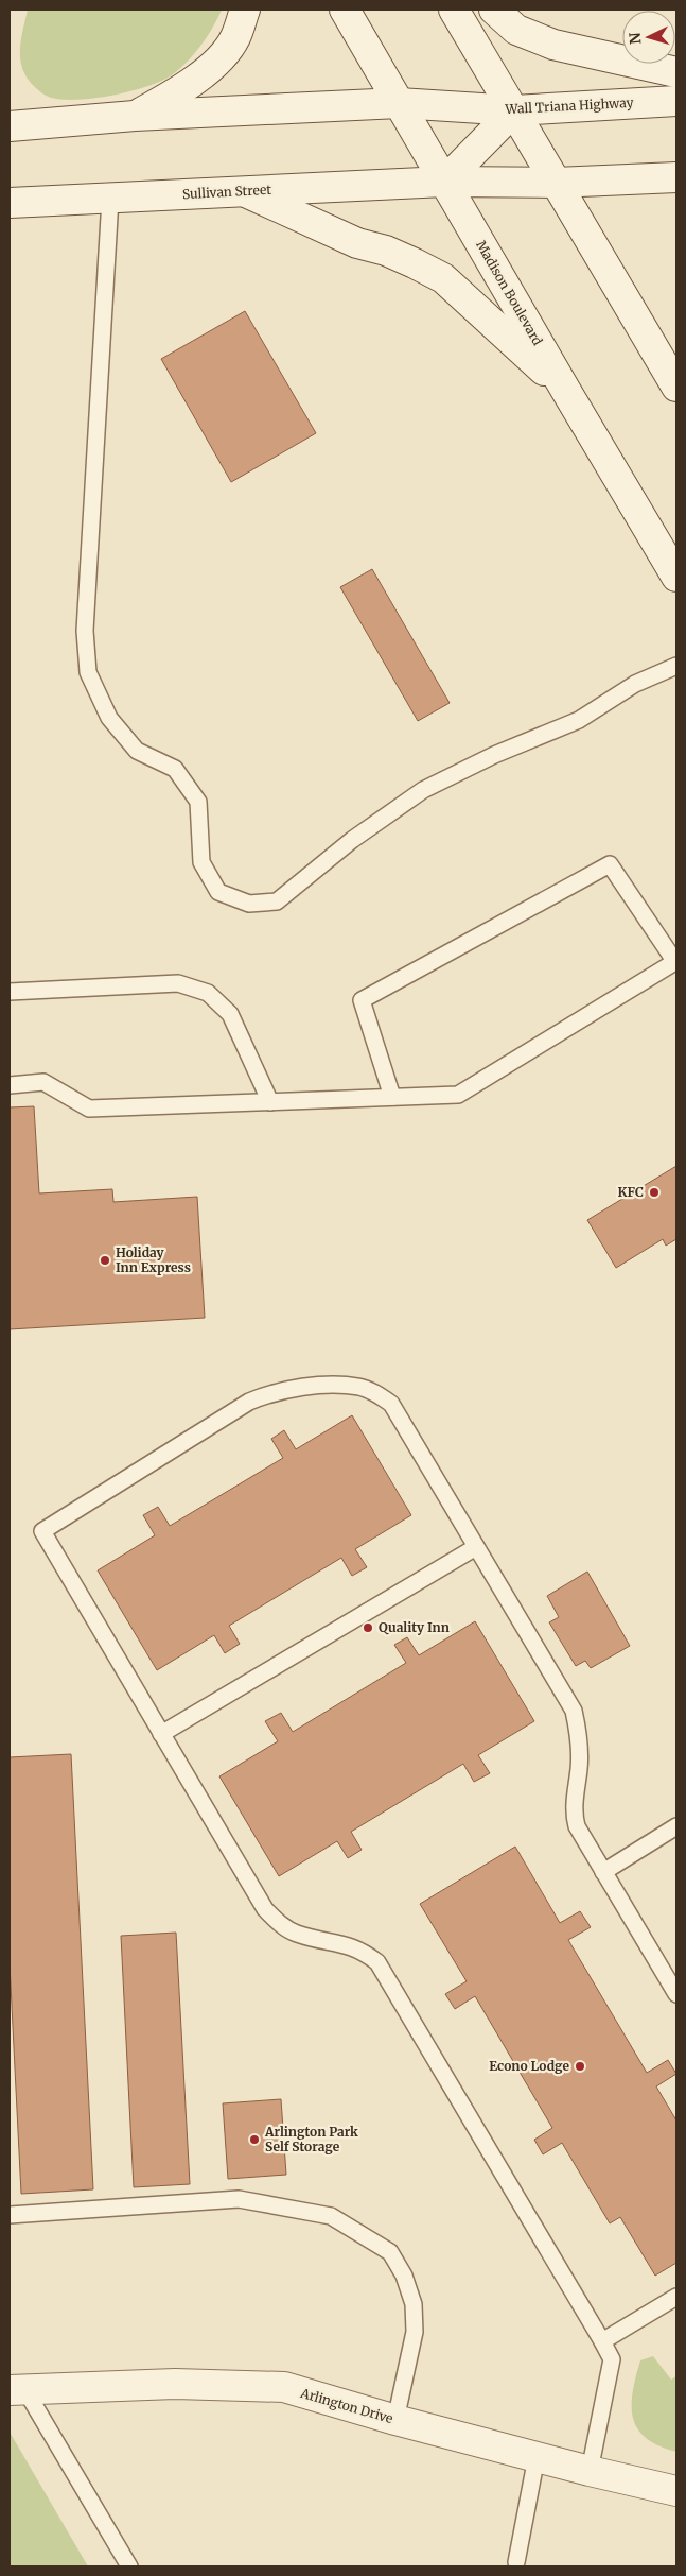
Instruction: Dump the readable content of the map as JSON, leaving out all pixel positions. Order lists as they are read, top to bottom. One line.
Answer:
{"streets":{"main road":["Wall Triana Highway","Sullivan Street","Madison Boulevard","Arlington Drive"]},"crossings":[["Wall Triana Highway","Madison Boulevard"],["Sullivan Street","Madison Boulevard"]],"places":["KFC","Holiday Inn Express","Quality Inn","Econo Lodge","Arlington Park Self Storage"],"north":"left"}
